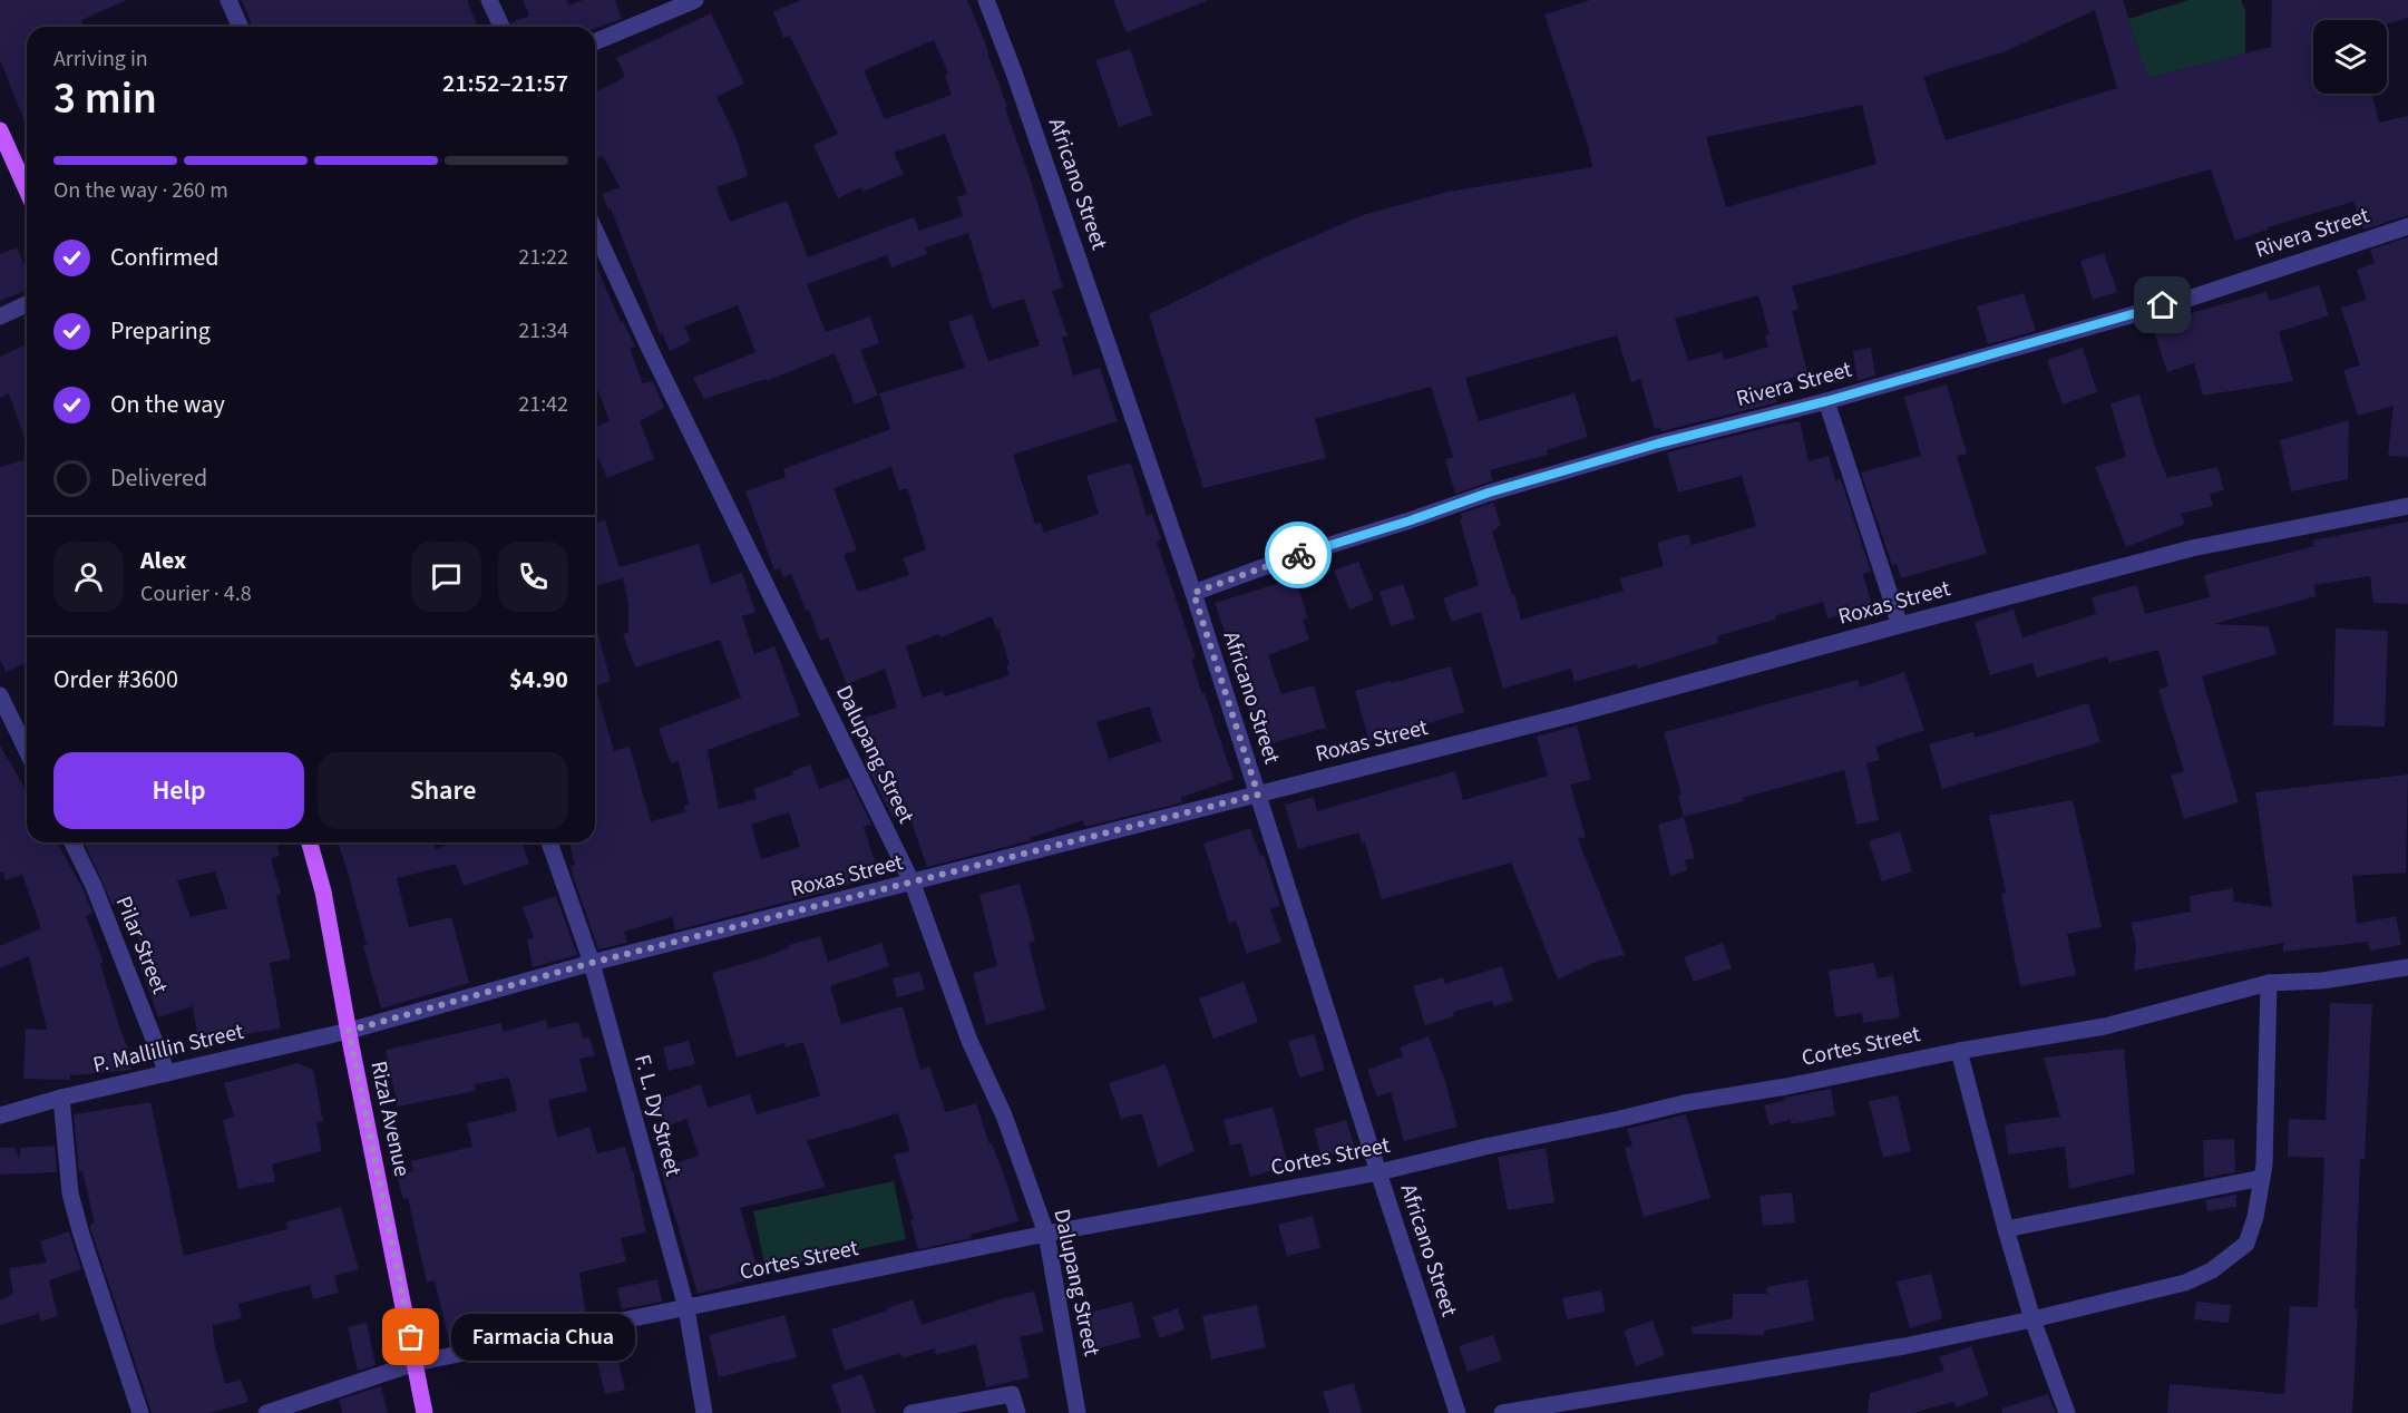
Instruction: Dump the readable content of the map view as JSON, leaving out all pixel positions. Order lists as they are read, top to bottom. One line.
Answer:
{"streets":{"main road":["Rizal Avenue"],"street":["Africano Street","Rivera Street","Roxas Street","Dalupang Street","Pilar Street","Cortes Street","P. Mallillin Street","F. L. Dy Street"]},"crossings":[["Africano Street","Rivera Street"],["Africano Street","Roxas Street"],["Africano Street","Cortes Street"],["Roxas Street","Dalupang Street"],["Roxas Street","P. Mallillin Street"],["Roxas Street","F. L. Dy Street"],["Roxas Street","Rizal Avenue"],["Dalupang Street","Cortes Street"],["Pilar Street","P. Mallillin Street"],["Cortes Street","F. L. Dy Street"],["Cortes Street","Rizal Avenue"],["P. Mallillin Street","Rizal Avenue"]],"places":["Farmacia Chua"],"page":{"heading":["3 min","Arriving in","21:52–21:57"],"panel":["Alex","Courier · 4.8","Order #3600","$4.90"],"bar":"On the way · 260 m","list":[["Confirmed","21:22"],["Preparing","21:34"],["On the way","21:42"],"Delivered"],"buttons":["Help","Share"],"bubble":"Farmacia Chua"}}
